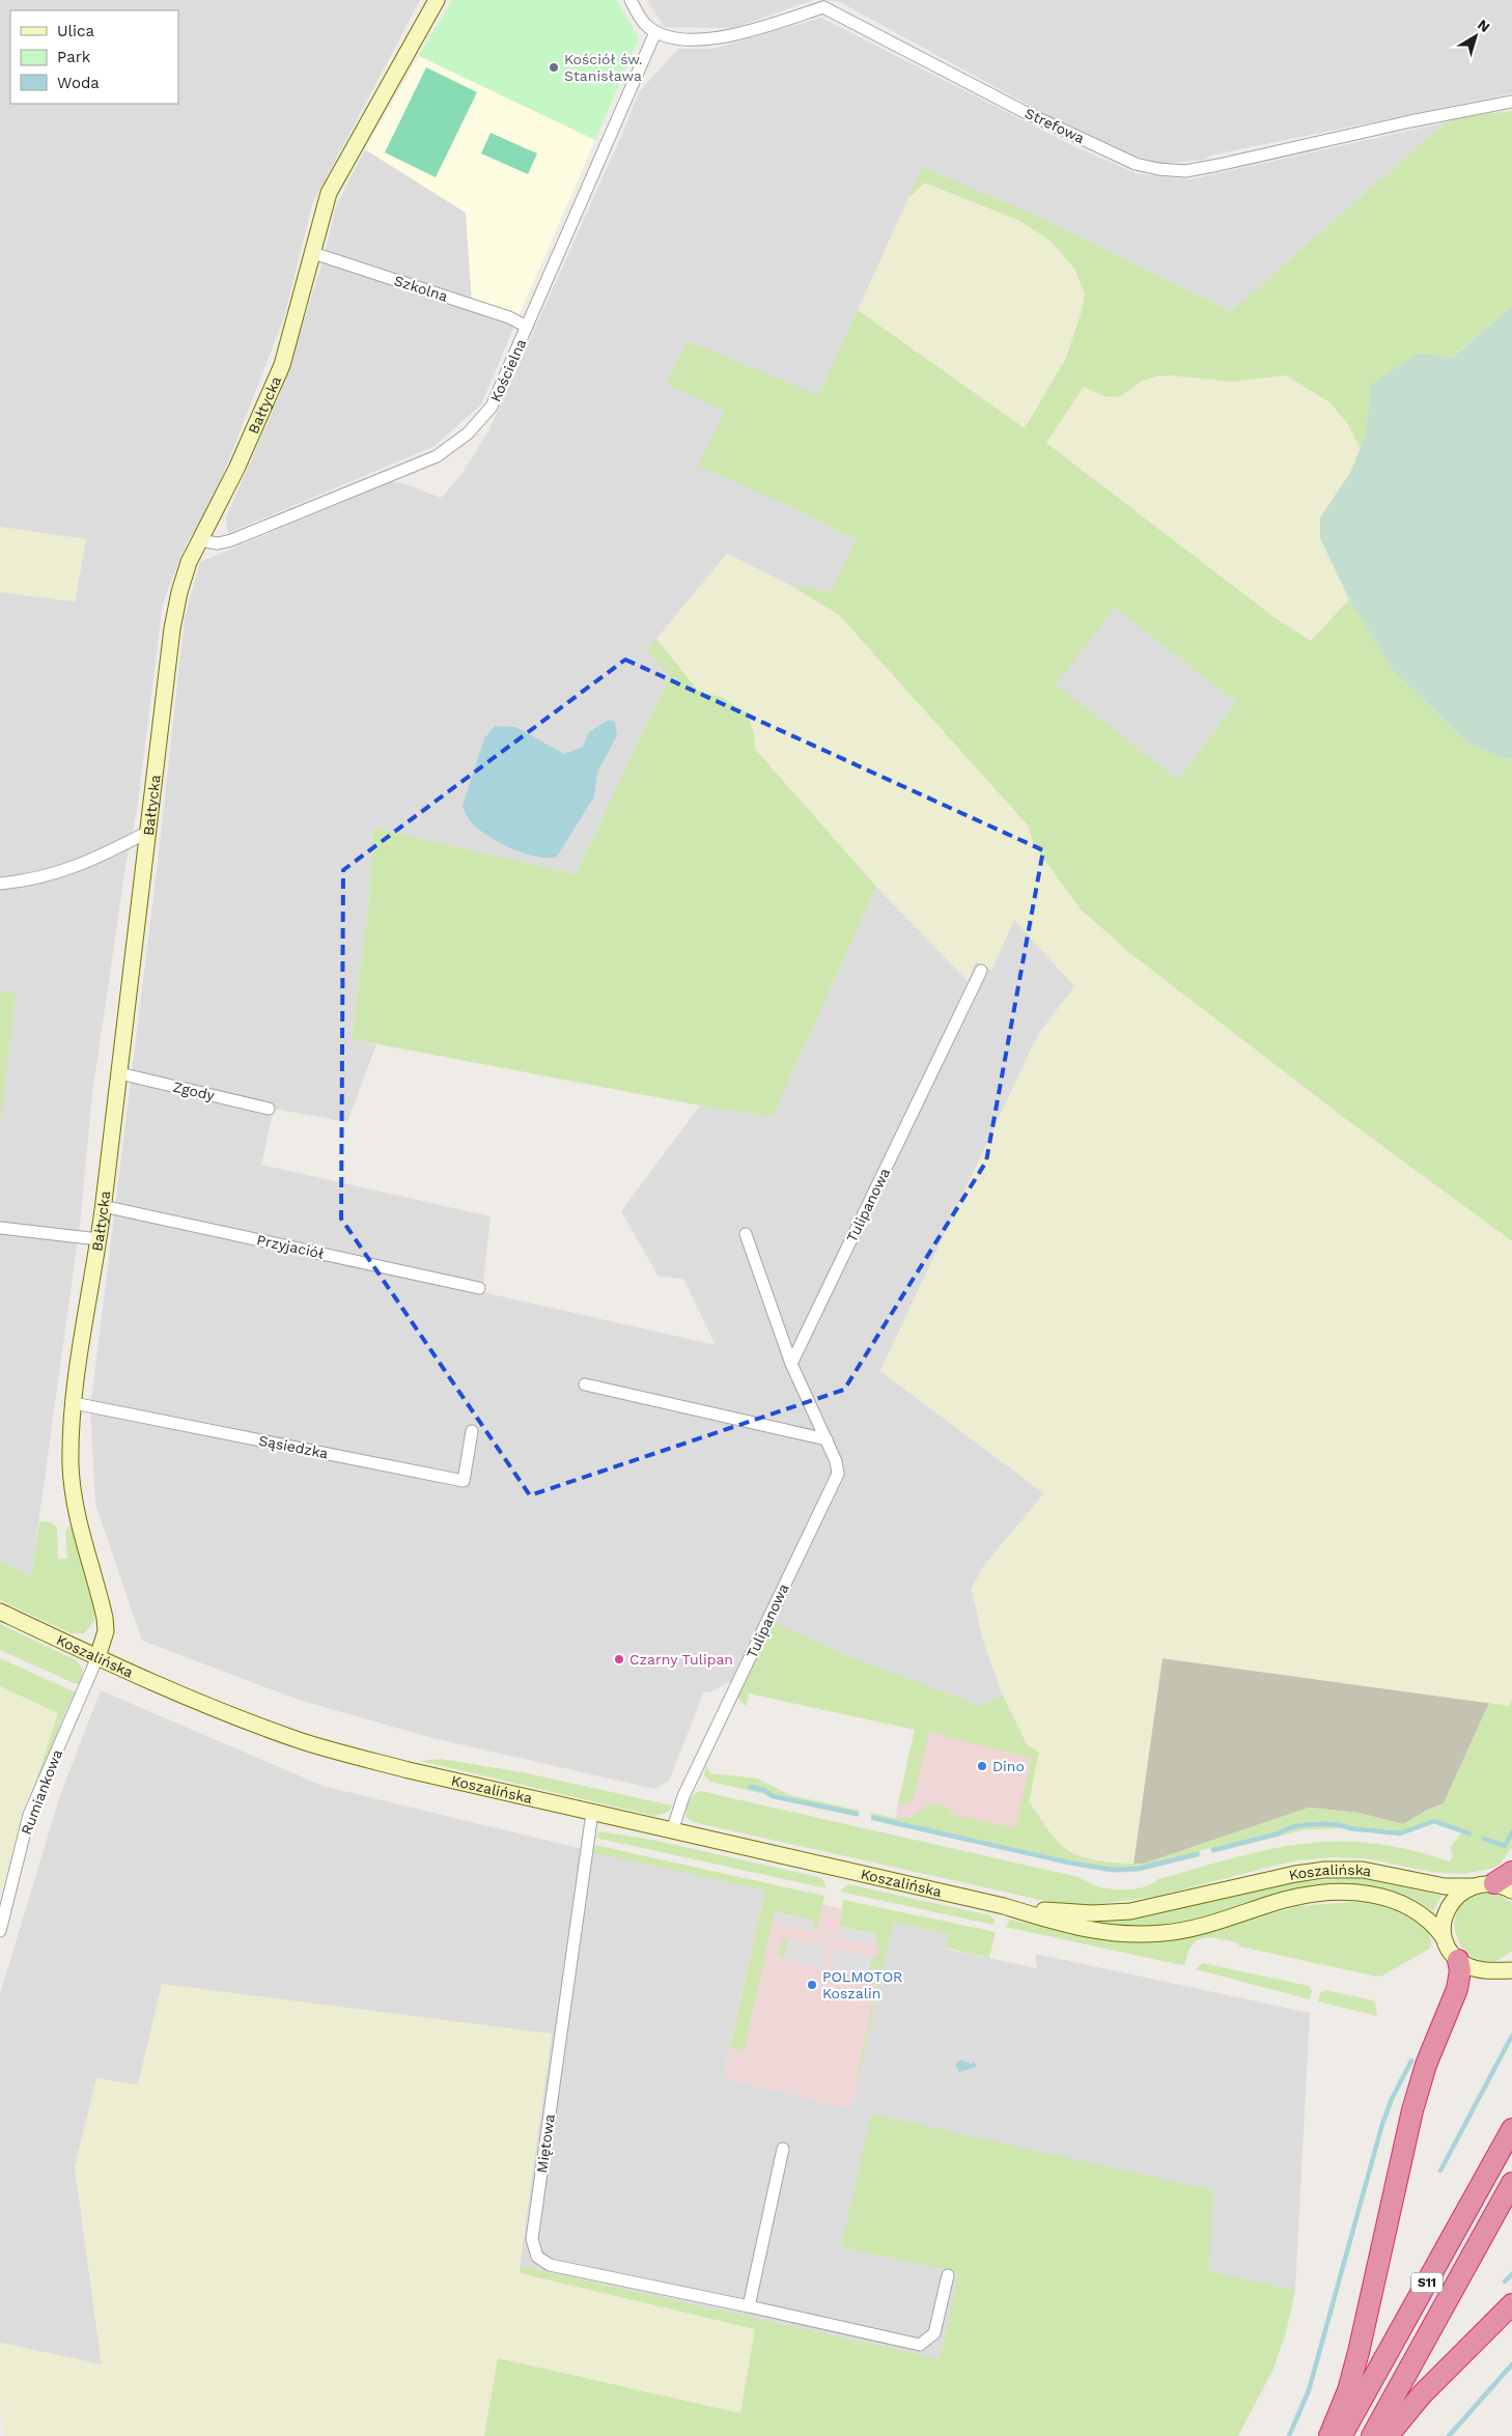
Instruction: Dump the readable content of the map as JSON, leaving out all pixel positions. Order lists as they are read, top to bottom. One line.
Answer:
{"streets":{"highway":["S11"],"main road":["Bałtycka","Koszalińska"],"street":["Strefowa","Szkolna","Kościelna","Zgody","Tulipanowa","Przyjaciół","Sąsiedzka","Rumiankowa","Miętowa"]},"crossings":[["Strefowa","Kościelna"],["Szkolna","Kościelna"],["Szkolna","Bałtycka"],["Kościelna","Bałtycka"],["Bałtycka","Zgody"],["Bałtycka","Przyjaciół"],["Bałtycka","Sąsiedzka"],["Bałtycka","Koszalińska"],["Bałtycka","Rumiankowa"],["Tulipanowa","Koszalińska"],["Koszalińska","Rumiankowa"],["Koszalińska","Miętowa"]],"places":["Kościół św. Stanisława","Czarny Tulipan","Dino","POLMOTOR Koszalin"],"legend":["Ulica","Park","Woda"],"north":"top right"}
